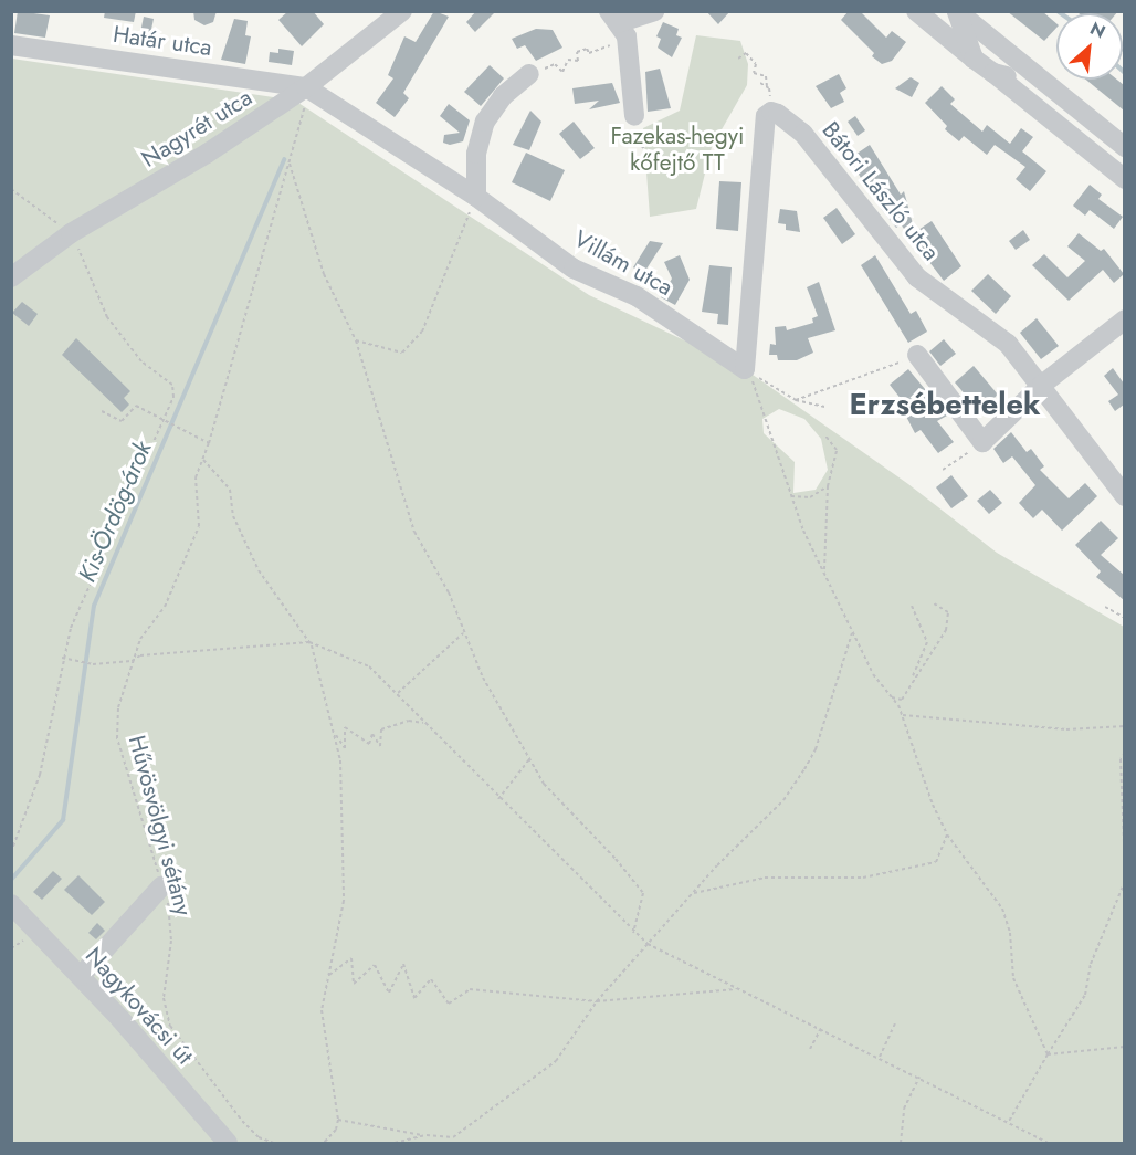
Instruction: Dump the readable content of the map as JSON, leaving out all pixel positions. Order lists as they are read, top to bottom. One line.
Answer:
{"streets":{"street":["Határ utca","Nagyrét utca","Bátori László utca","Villám utca","Nagykovácsi út"],"path":["Hűvösvölgyi sétány"]},"crossings":[["Határ utca","Nagyrét utca"],["Határ utca","Villám utca"],["Határ utca","Hűvösvölgyi sétány"],["Nagyrét utca","Villám utca"],["Nagyrét utca","Hűvösvölgyi sétány"],["Bátori László utca","Villám utca"],["Villám utca","Hűvösvölgyi sétány"]],"districts":["Erzsébettelek"],"water":["Kis-Ördög-árok"],"parks":["Fazekas-hegyi kőfejtő TT"],"north":"top right"}
